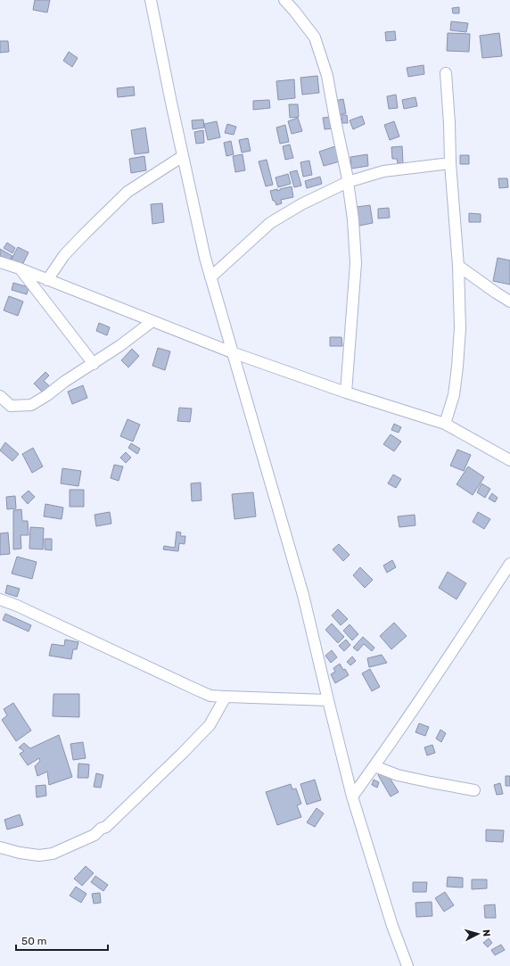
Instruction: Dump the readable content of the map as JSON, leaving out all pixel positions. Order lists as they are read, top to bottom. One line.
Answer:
{"scale_bar":"50 m","north":"right"}
